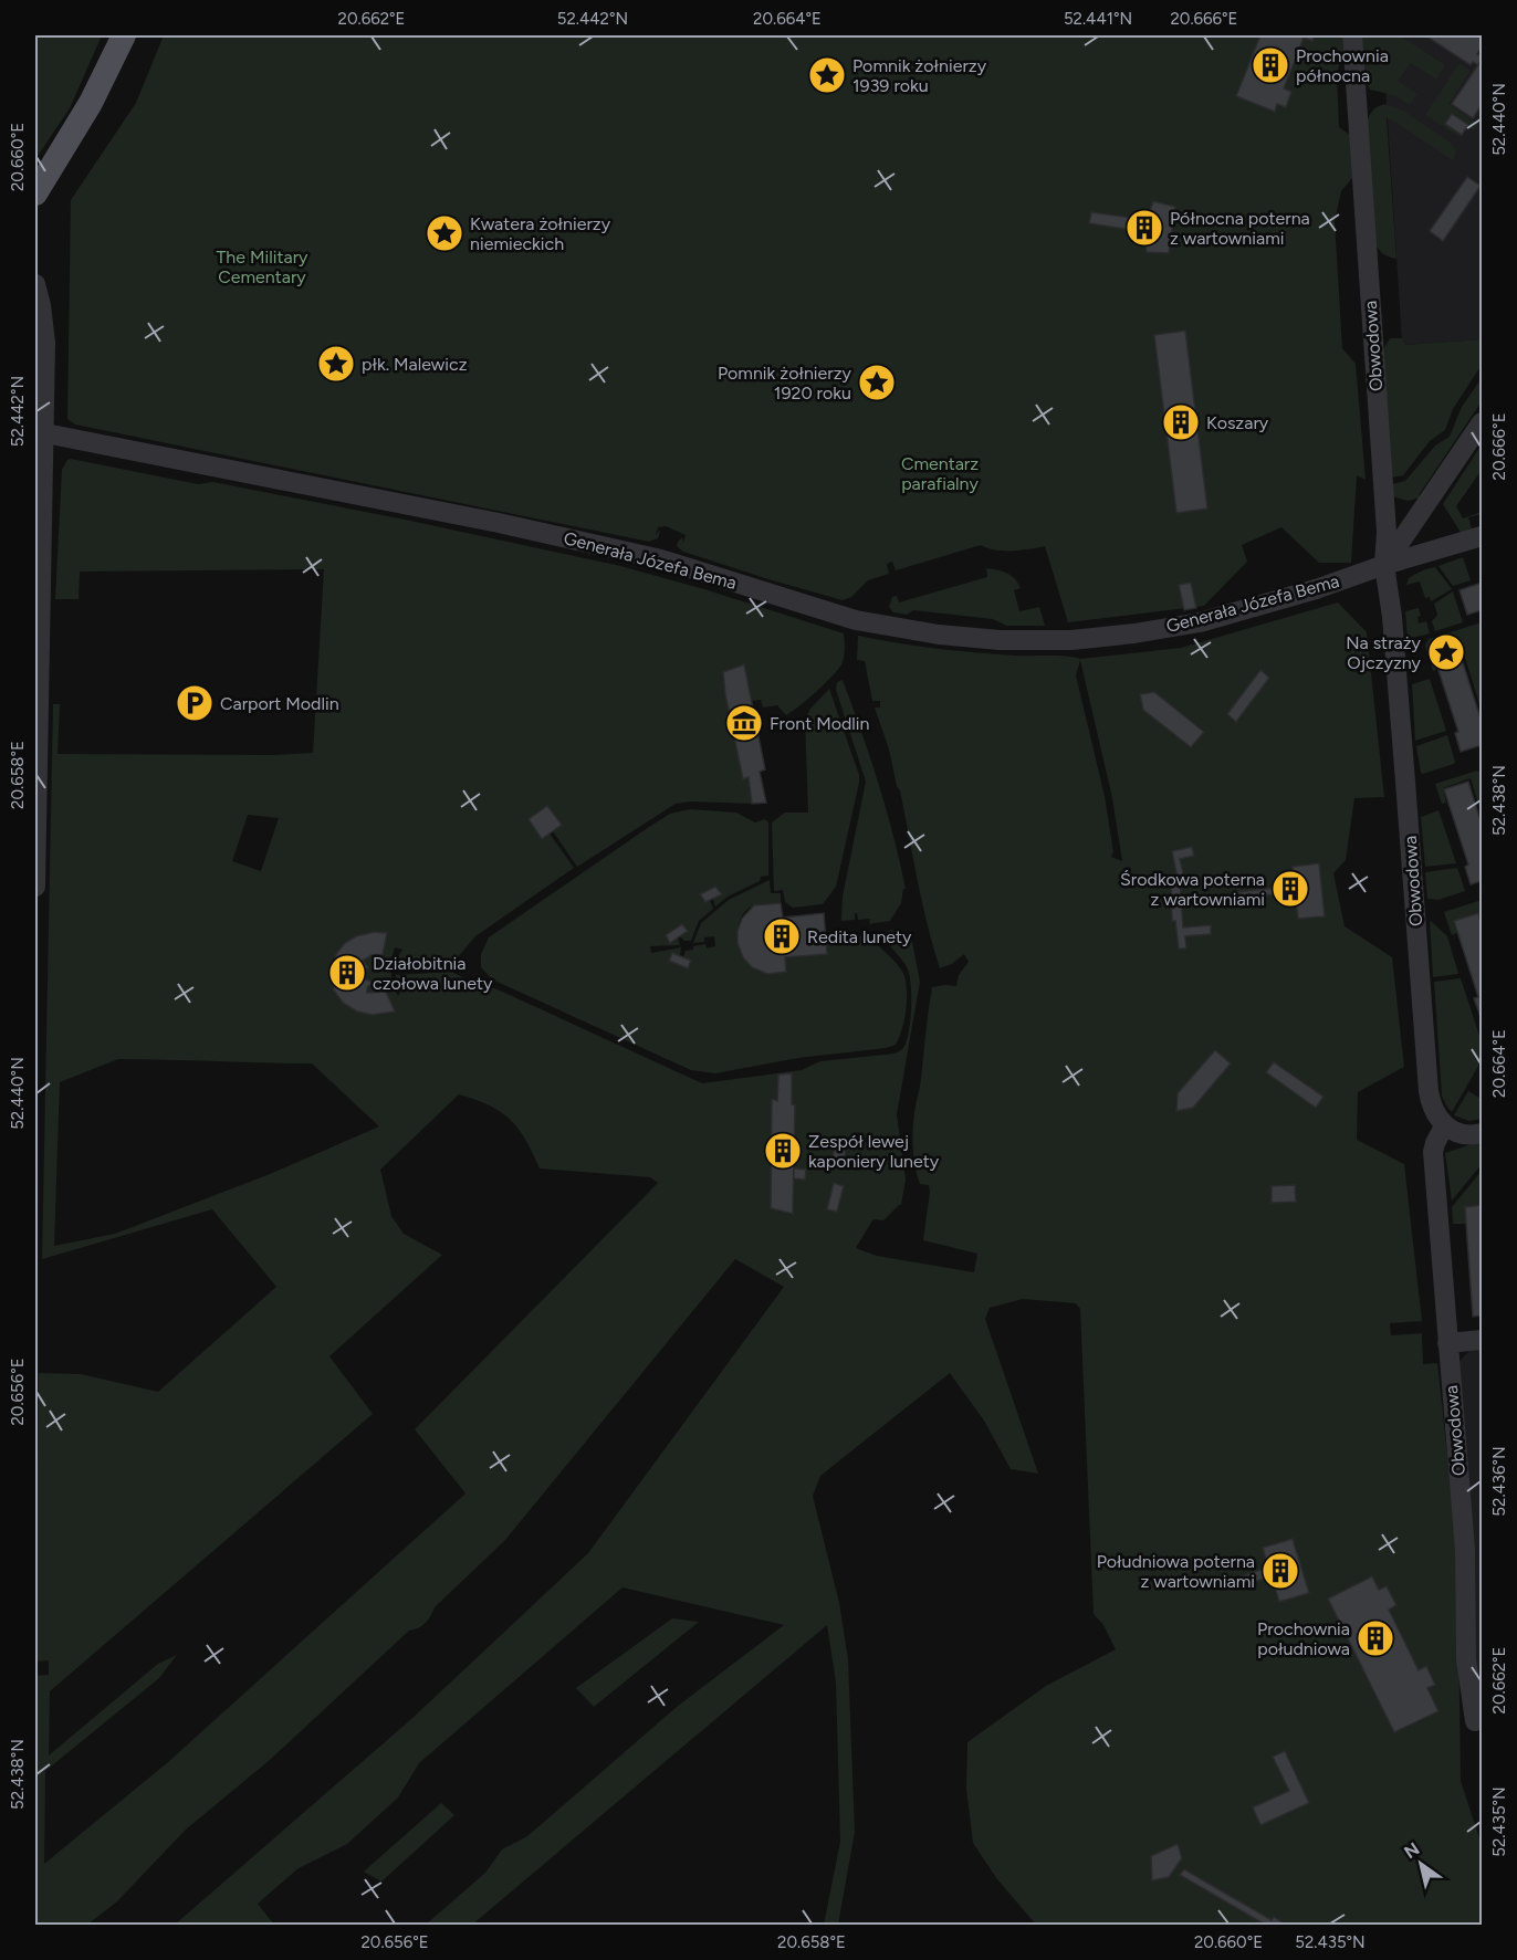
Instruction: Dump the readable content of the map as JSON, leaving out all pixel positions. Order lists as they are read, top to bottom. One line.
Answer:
{"streets":{"street":["Obwodowa","Generała Józefa Bema"]},"crossings":[["Obwodowa","Generała Józefa Bema"]],"parks":["The Military Cementary","Cmentarz parafialny"],"places":{"building":["Prochownia północna","Północna poterna z wartowniami","Koszary","Środkowa poterna z wartowniami","Redita lunety","Działobitnia czołowa lunety","Zespół lewej kaponiery lunety","Południowa poterna z wartowniami","Prochownia południowa"],"place":["Pomnik żołnierzy 1939 roku","Kwatera żołnierzy niemieckich","płk. Malewicz","Pomnik żołnierzy 1920 roku","Na straży Ojczyzny"],"parking":["Carport Modlin"],"museum":["Front Modlin"]},"north":"top left","coordinates":["20.662°E","52.442°N","20.664°E","52.441°N","20.666°E","52.440°N","20.660°E","20.658°E","52.438°N","20.656°E","52.436°N","52.435°N"]}
